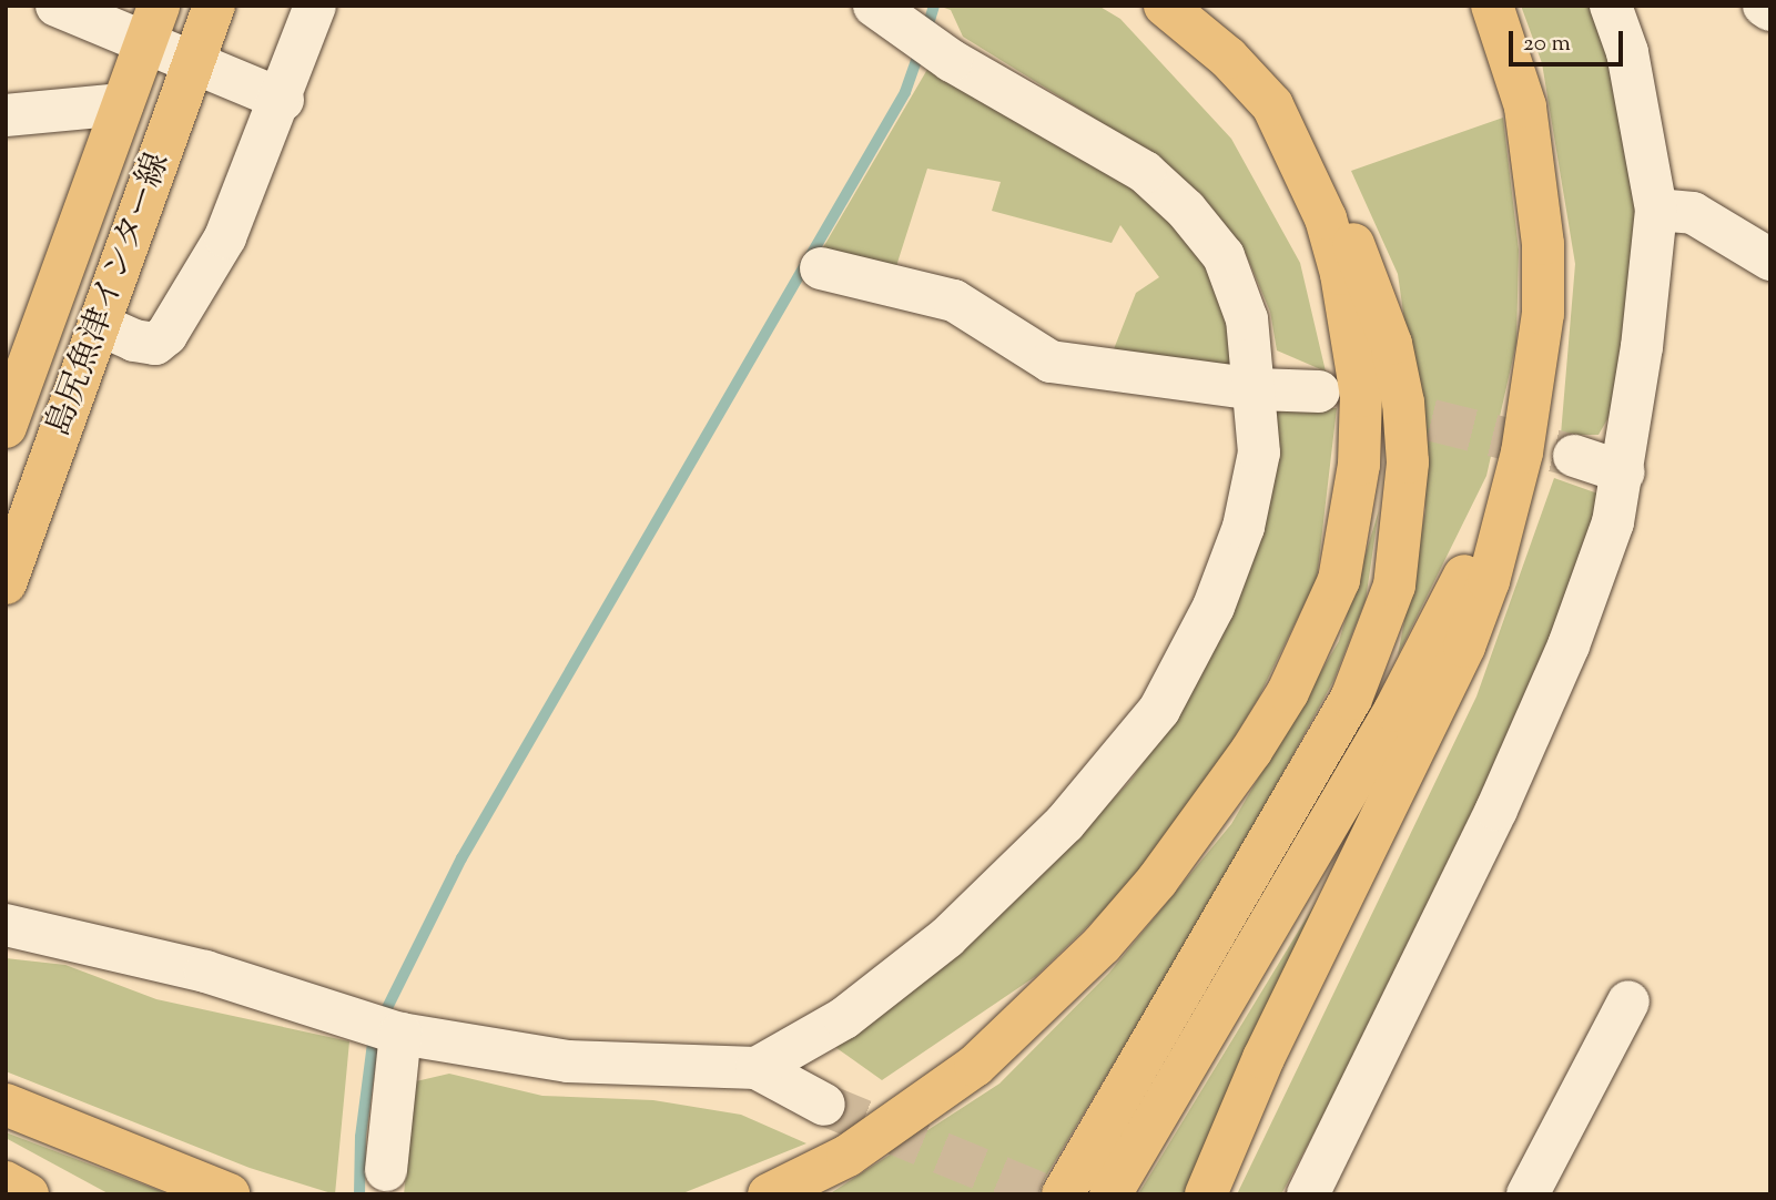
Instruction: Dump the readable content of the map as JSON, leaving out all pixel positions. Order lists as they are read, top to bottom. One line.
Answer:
{"streets":{"main road":["島尻魚津インター線"]},"scale_bar":"20 m"}
